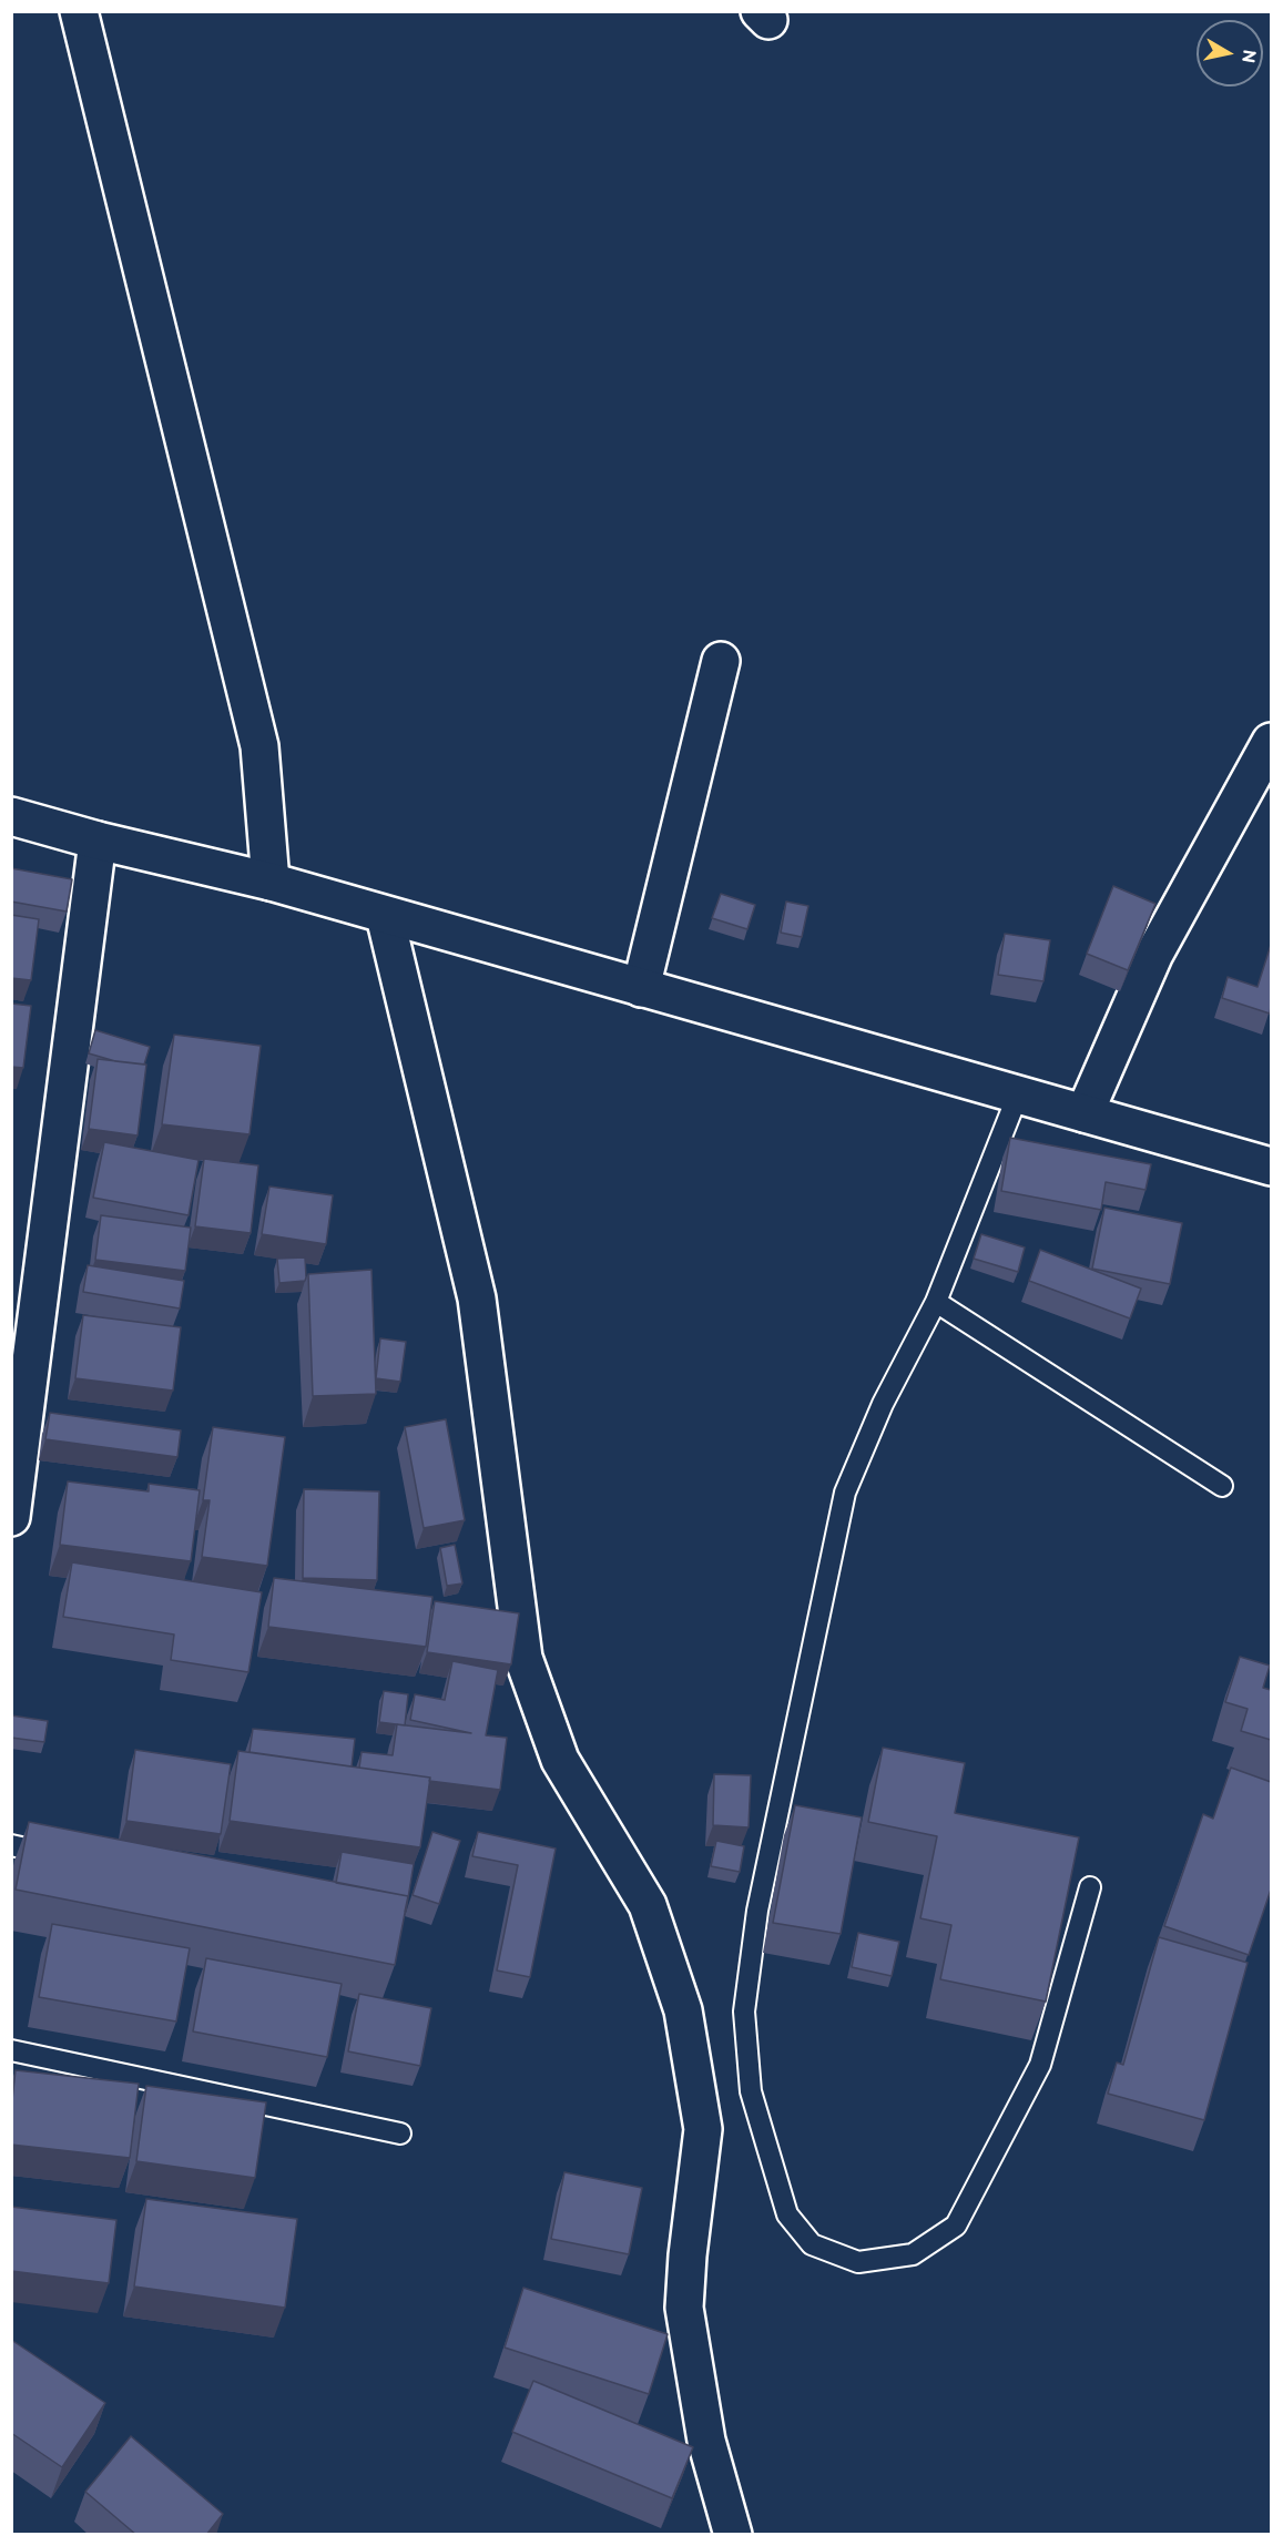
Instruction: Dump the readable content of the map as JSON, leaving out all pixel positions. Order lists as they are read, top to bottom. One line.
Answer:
{"north":"right"}
